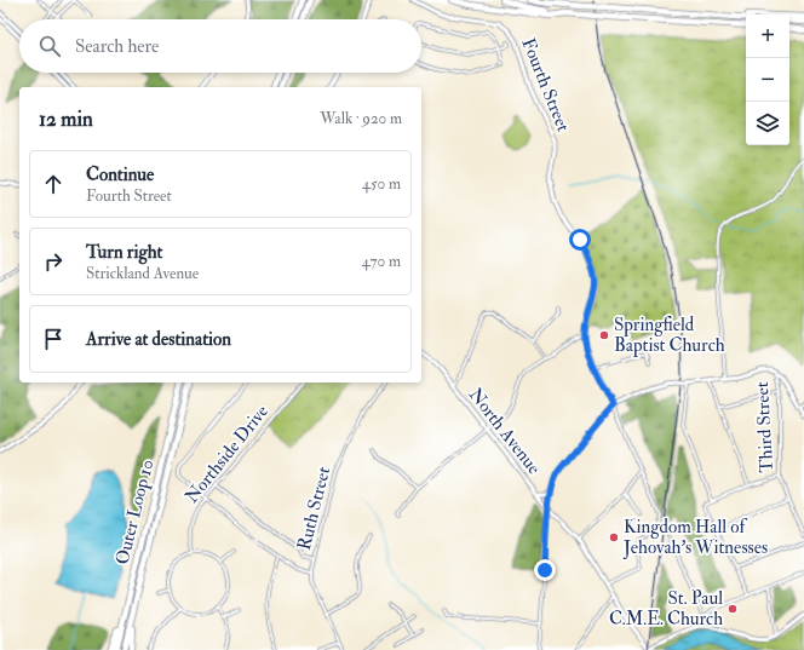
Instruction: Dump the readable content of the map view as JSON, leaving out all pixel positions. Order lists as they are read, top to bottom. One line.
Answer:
{"streets":{"highway":["Outer Loop 10"],"street":["Fourth Street","Third Street","North Avenue","Northside Drive","Ruth Street"]},"crossings":[["Fourth Street","North Avenue"]],"places":["Springfield Baptist Church","Kingdom Hall of Jehovah’s Witnesses","St. Paul C.M.E. Church"],"page":{"map_buttons":["+","−"],"search":"Search here","heading":["12 min","Walk · 920 m"],"list":[["Continue","Fourth Street","450 m"],["Turn right","Strickland Avenue","470 m"],"Arrive at destination"]}}
